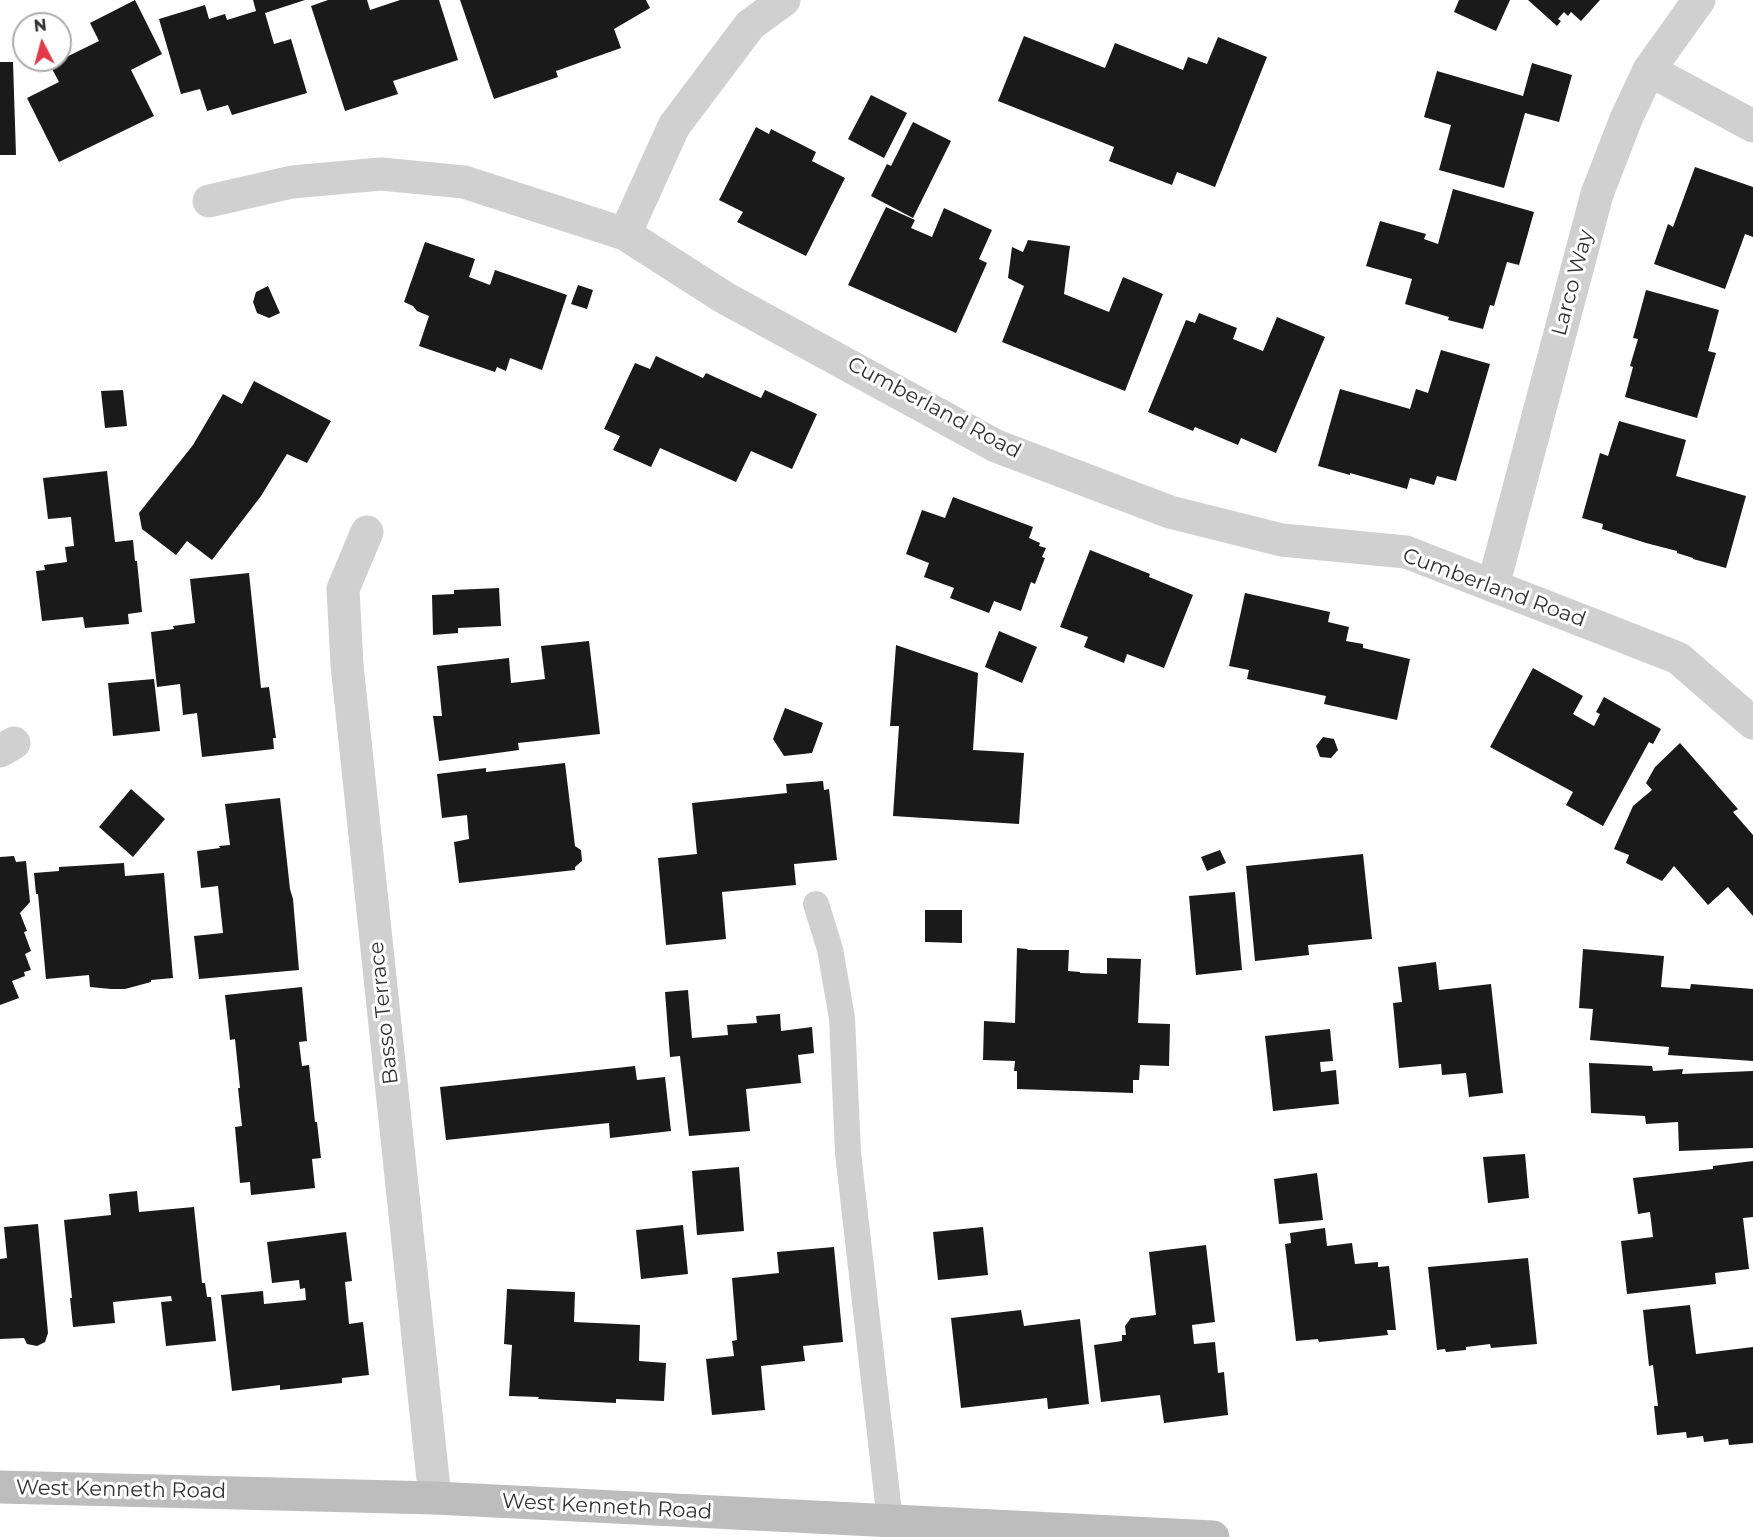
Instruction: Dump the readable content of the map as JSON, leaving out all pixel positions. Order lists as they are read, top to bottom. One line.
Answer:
{"streets":{"street":["Larco Way","Cumberland Road","Basso Terrace","West Kenneth Road"]},"crossings":[["Larco Way","Cumberland Road"],["Basso Terrace","West Kenneth Road"]],"north":"top"}
